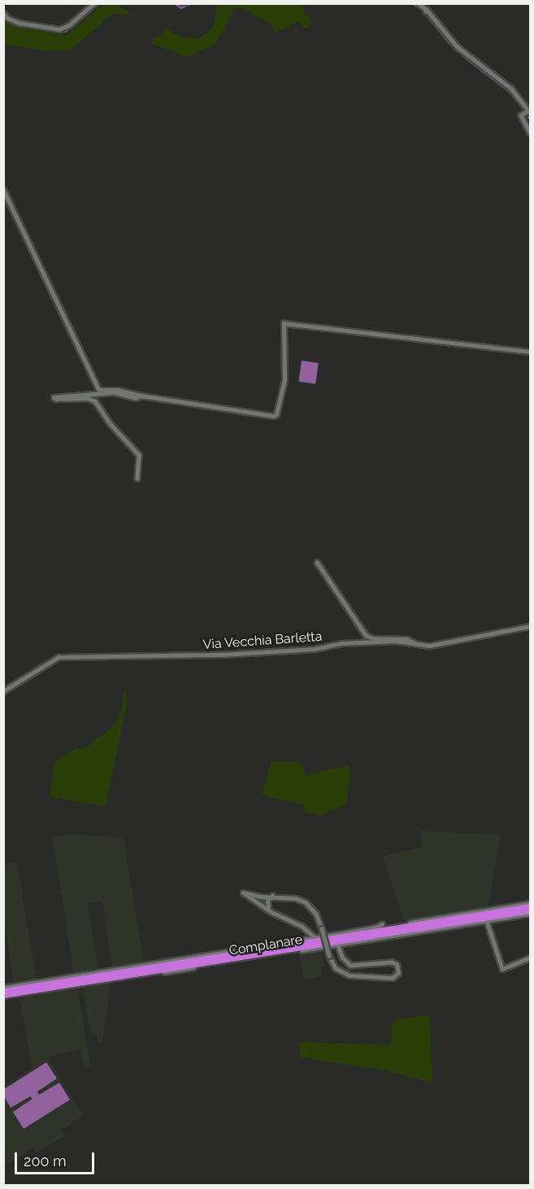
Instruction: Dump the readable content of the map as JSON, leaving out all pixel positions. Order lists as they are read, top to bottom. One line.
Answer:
{"streets":{"street":["Via Vecchia Barletta","Complanare"]},"scale_bar":"200 m"}
